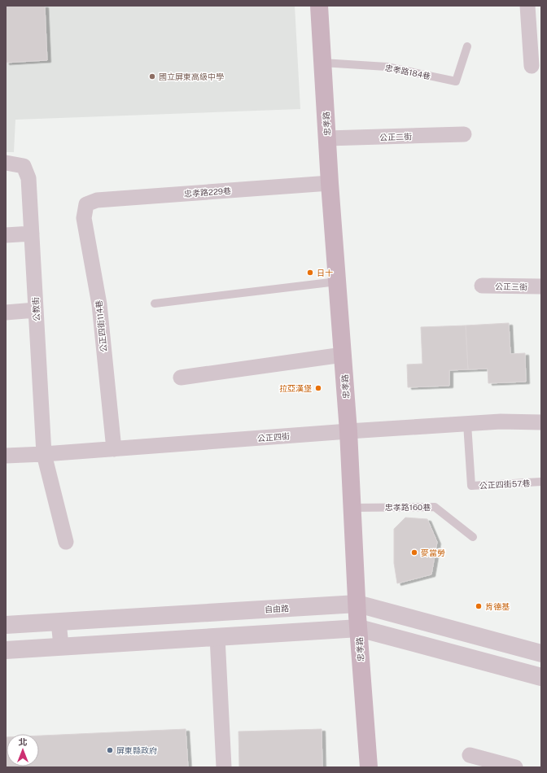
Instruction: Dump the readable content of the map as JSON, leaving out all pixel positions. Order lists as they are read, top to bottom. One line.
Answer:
{"streets":{"main road":["忠孝路"],"street":["公正二街","忠孝路229巷","公正三街","公教街","公正四街114巷","公正四街","自由路"],"lane":["忠孝路184巷","公正四街57巷","忠孝路160巷"]},"crossings":[["忠孝路184巷","忠孝路"],["忠孝路","公正二街"],["忠孝路","忠孝路229巷"],["忠孝路","公正四街"],["忠孝路","忠孝路160巷"],["忠孝路","自由路"],["忠孝路229巷","公正四街114巷"],["公教街","公正四街"],["公正四街114巷","公正四街"],["公正四街","公正四街57巷"]],"places":["國立屏東高級中學","日十","拉亞漢堡","麥當勞","肯德基","屏東縣政府"],"north":"top"}
